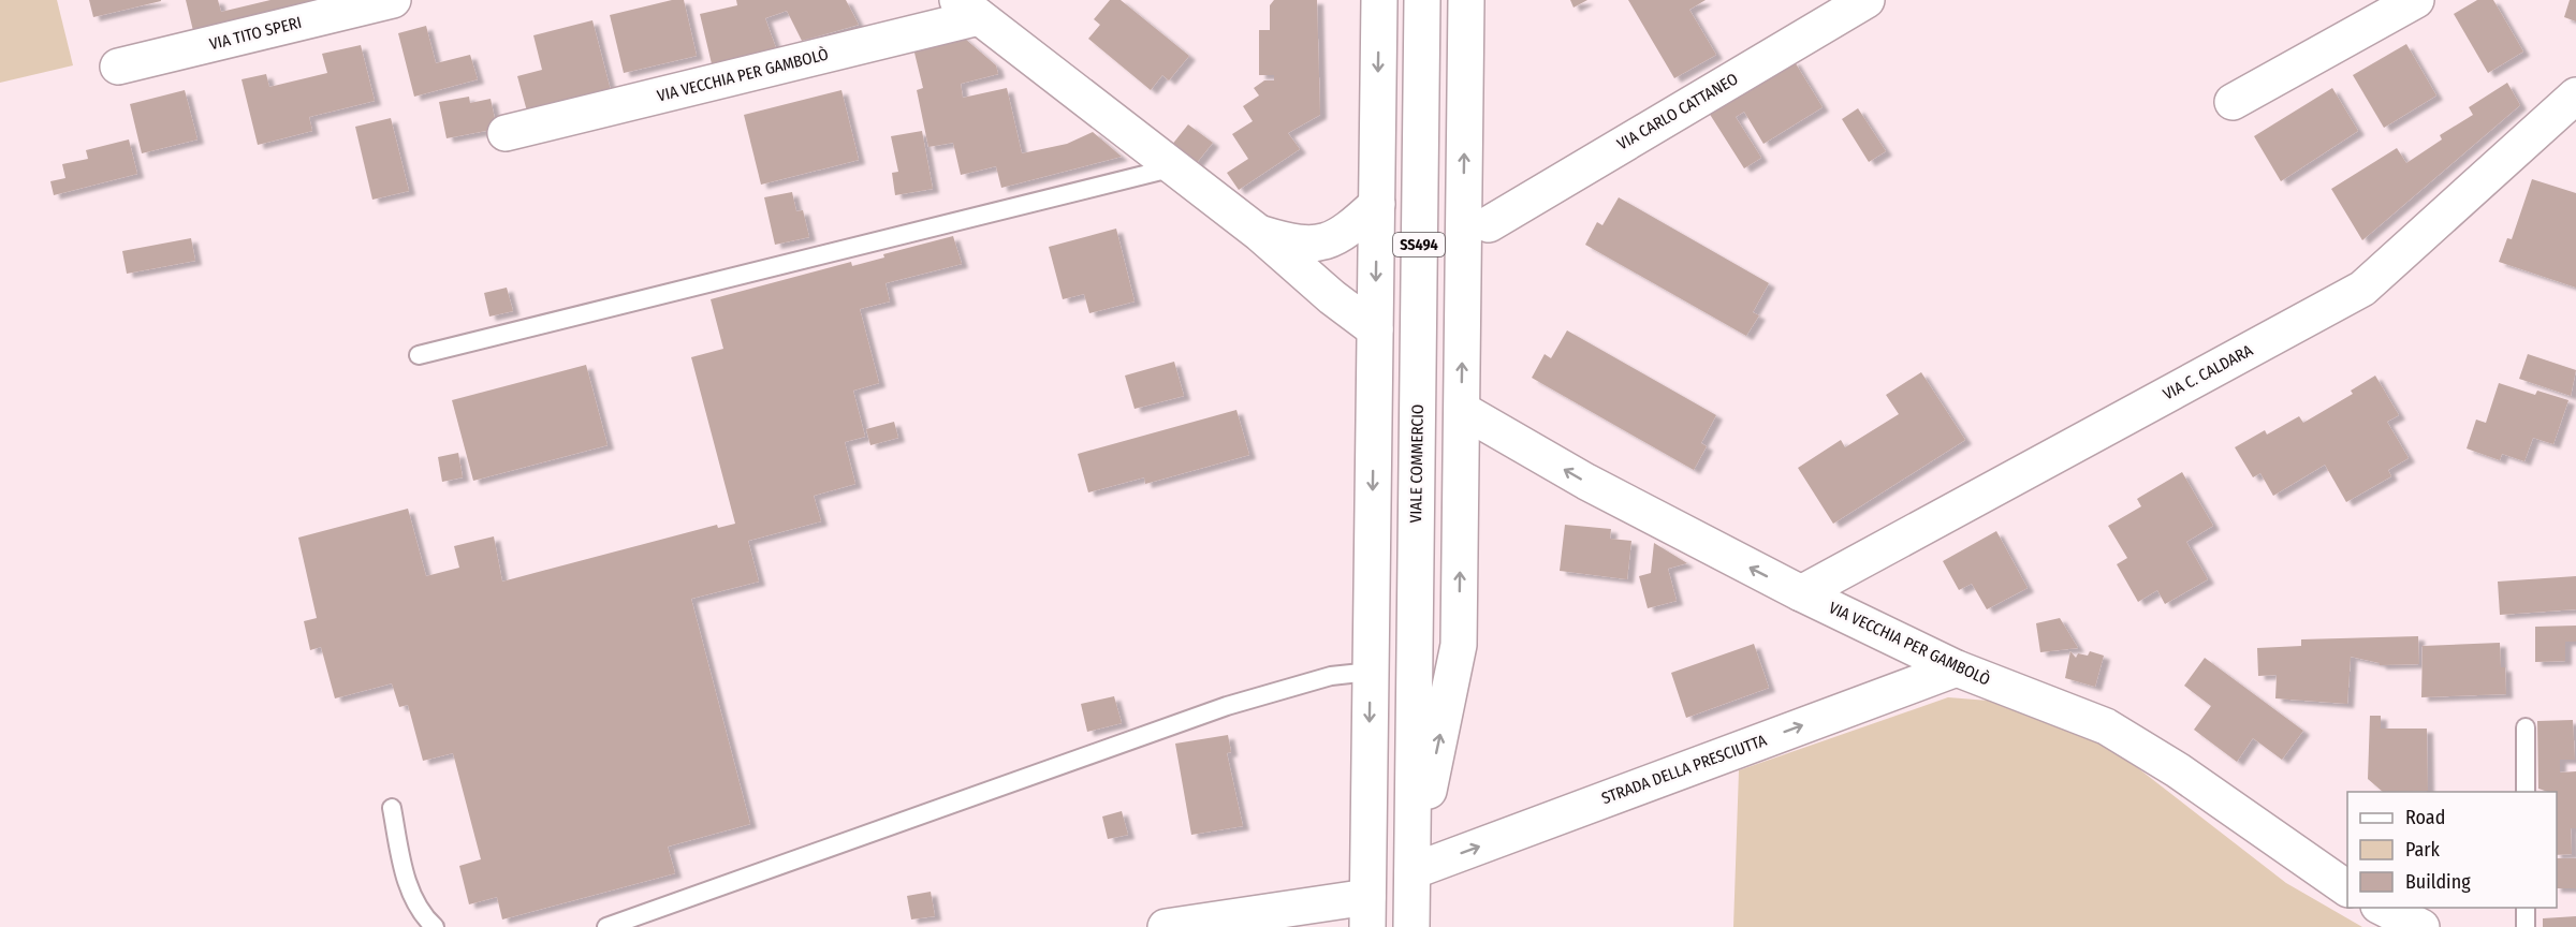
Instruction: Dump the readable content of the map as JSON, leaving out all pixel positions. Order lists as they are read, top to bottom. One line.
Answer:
{"streets":{"street":["VIA TITO SPERI","VIA VECCHIA PER GAMBOLÒ","VIA CARLO CATTANEO","SS494","VIA C. CALDARA","VIALE COMMERCIO","STRADA DELLA PRESCIUTTA"]},"crossings":[["VIA VECCHIA PER GAMBOLÒ","VIA C. CALDARA"],["VIA VECCHIA PER GAMBOLÒ","STRADA DELLA PRESCIUTTA"],["VIALE COMMERCIO","STRADA DELLA PRESCIUTTA"]],"one_way":["STRADA DELLA PRESCIUTTA"],"legend":["Road","Park","Building"]}
